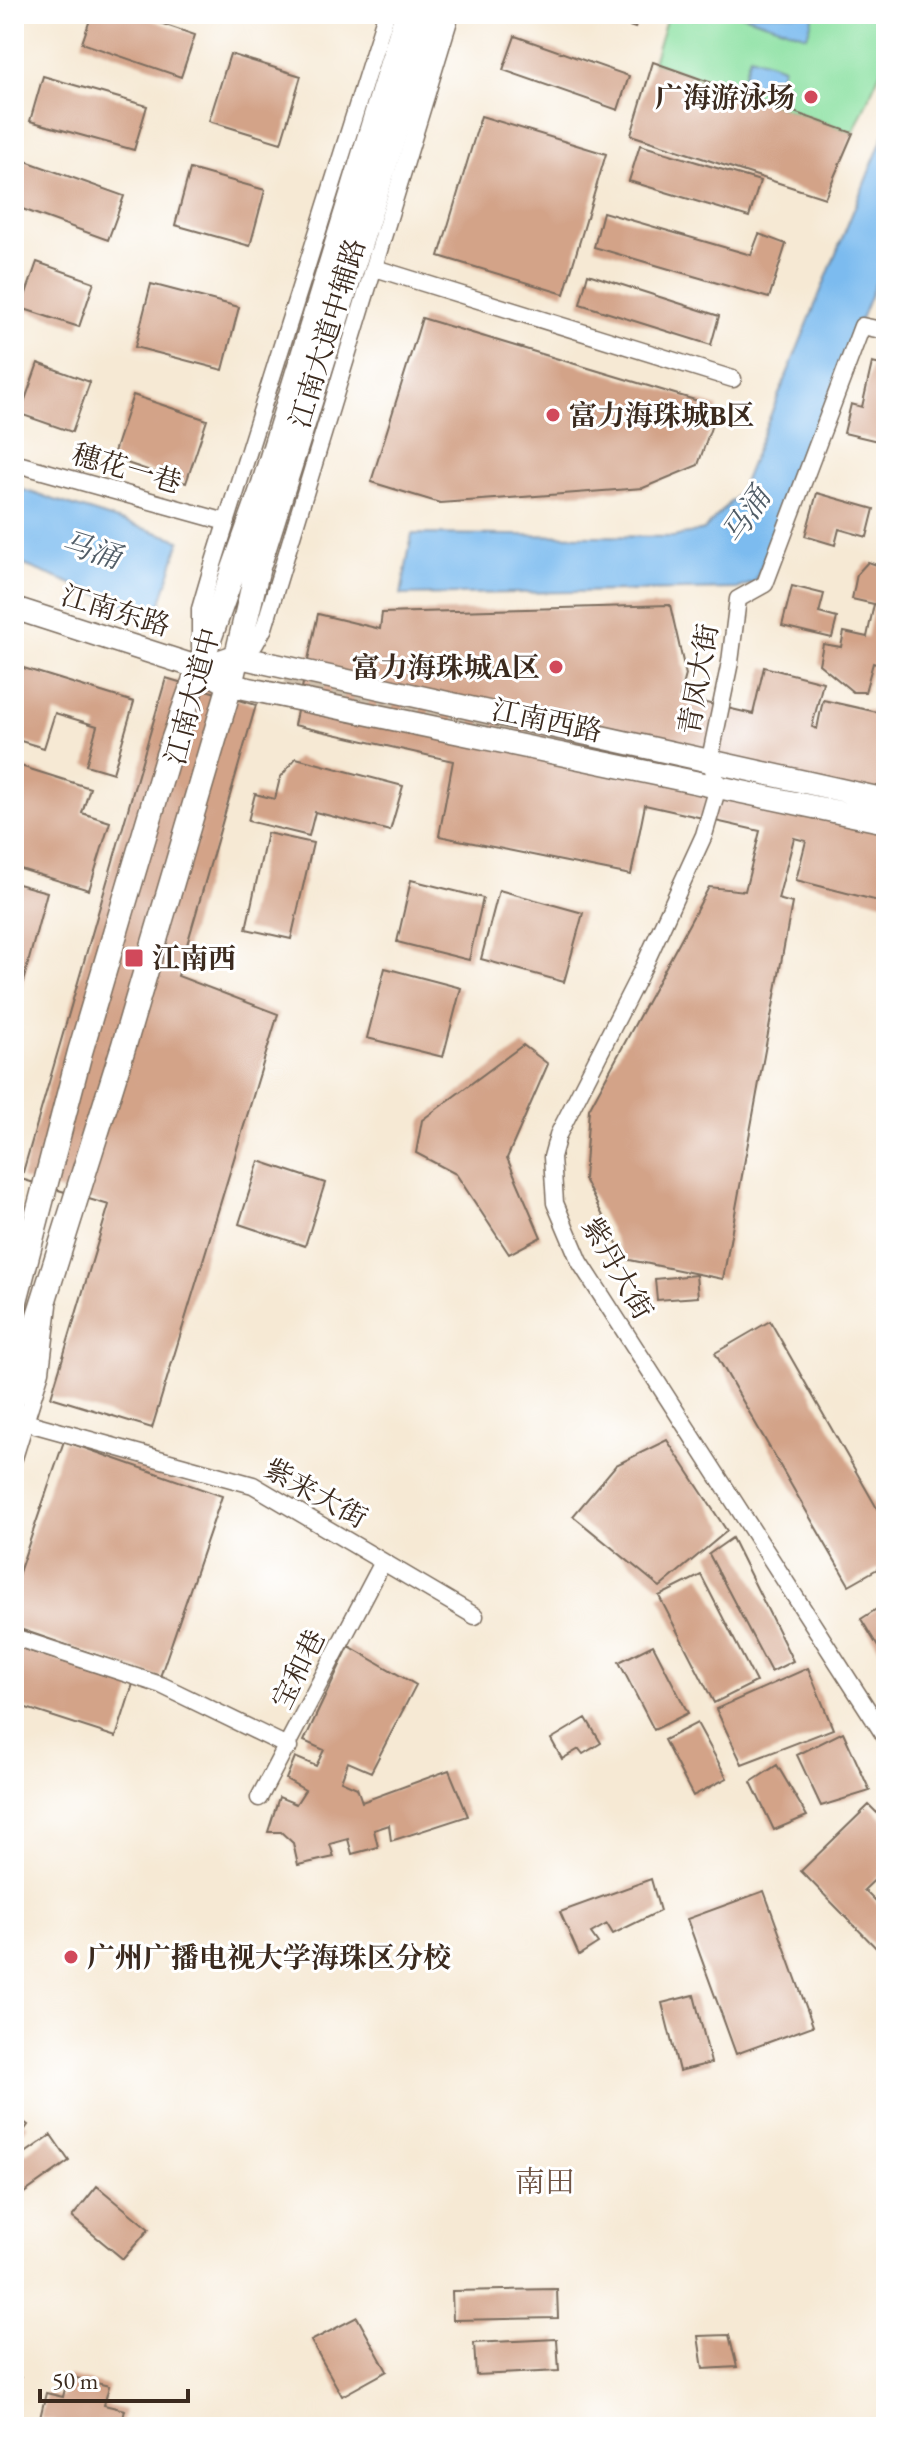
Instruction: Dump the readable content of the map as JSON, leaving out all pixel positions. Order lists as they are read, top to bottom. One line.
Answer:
{"streets":{"main road":["江南东路","江南大道中","江南西路"],"street":["江南大道中辅路","穗花一巷","青凤大街","紫丹大街","紫来大街","宝和巷"]},"crossings":[["江南大道中辅路","穗花一巷"],["江南大道中辅路","江南东路"],["江南大道中辅路","江南大道中"],["江南大道中辅路","江南西路"],["江南东路","江南大道中"],["江南东路","江南西路"],["青凤大街","江南西路"],["青凤大街","紫丹大街"],["江南大道中","江南西路"],["江南西路","紫丹大街"],["紫来大街","宝和巷"]],"districts":["南田"],"water":["马涌"],"places":{"other":["广海游泳场","富力海珠城B区","富力海珠城A区","广州广播电视大学海珠区分校"],"transit":["江南西"]},"scale_bar":"50 m"}
